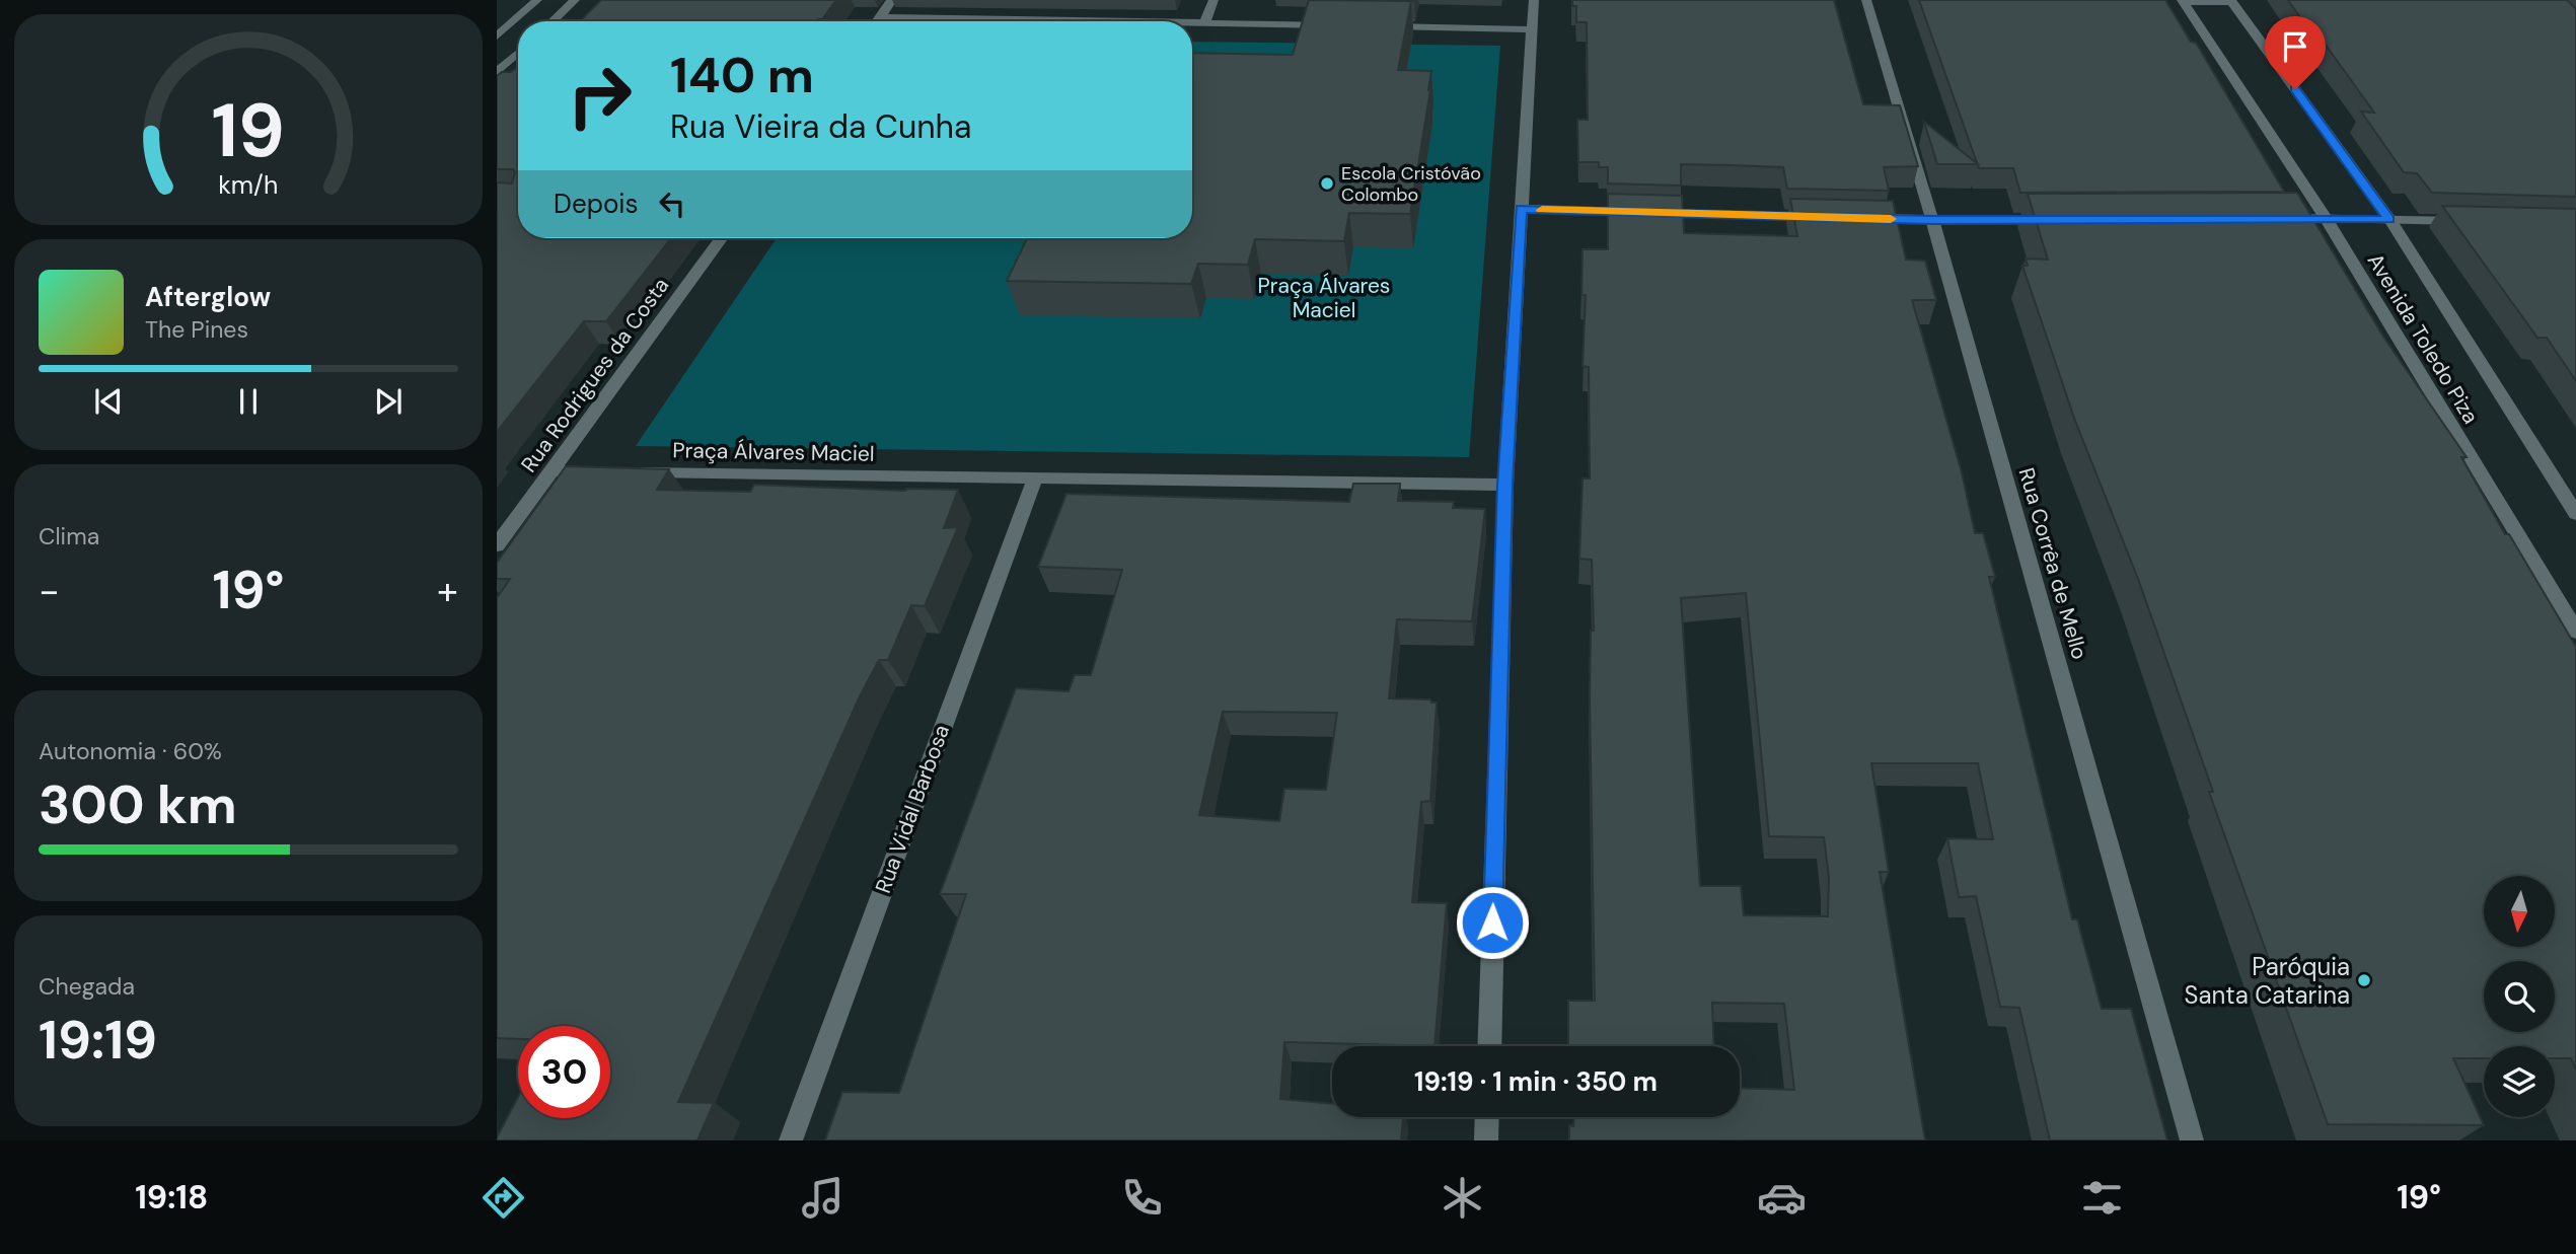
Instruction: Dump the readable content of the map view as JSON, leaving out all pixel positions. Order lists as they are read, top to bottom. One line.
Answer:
{"streets":{"street":["Avenida Toledo Piza","Rua Rodrigues da Costa","Praça Álvares Maciel","Rua Corrêa de Mello","Rua Vidal Barbosa"]},"crossings":[["Praça Álvares Maciel","Rua Vidal Barbosa"]],"parks":["Praça Álvares Maciel"],"places":["Escola Cristóvão Colombo","Paróquia Santa Catarina"],"north":"bottom","page":{"turn":["140 m","Rua Vieira da Cunha"],"then":"Depois","song":["Afterglow","The Pines"],"tile":["Clima",["Autonomia · 60%","300 km"],["Chegada","19:19"]],"heat":["−","19°","+"],"limit":"30","trip":"19:19 · 1 min · 350 m","tabs":["19:18","19°"],"gauge":["19","km/h"]}}
